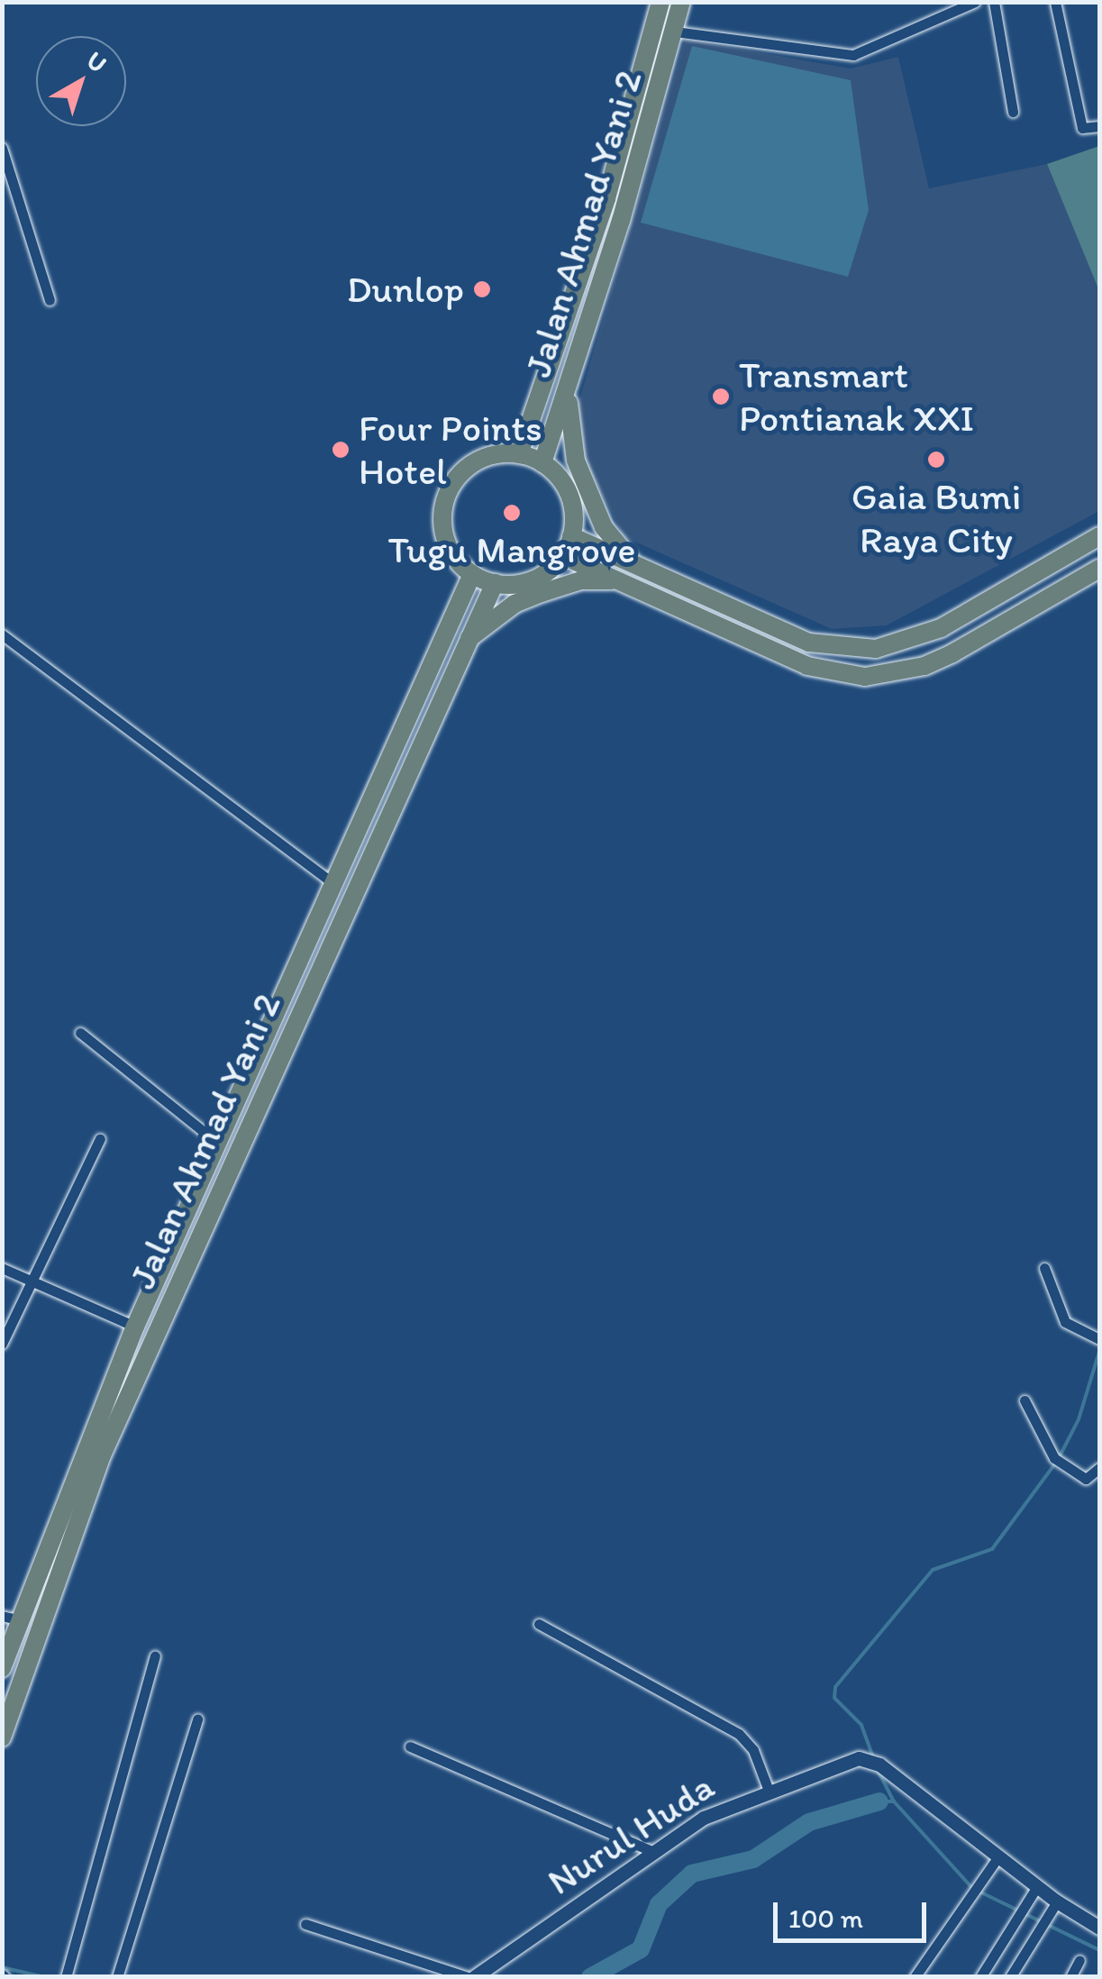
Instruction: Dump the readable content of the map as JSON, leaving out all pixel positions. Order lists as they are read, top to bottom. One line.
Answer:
{"streets":{"highway":["Jalan Ahmad Yani 2"],"street":["Nurul Huda"]},"places":["Dunlop","Transmart Pontianak XXI","Four Points Hotel","Gaia Bumi Raya City","Tugu Mangrove"],"scale_bar":"100 m","north":"top right"}
